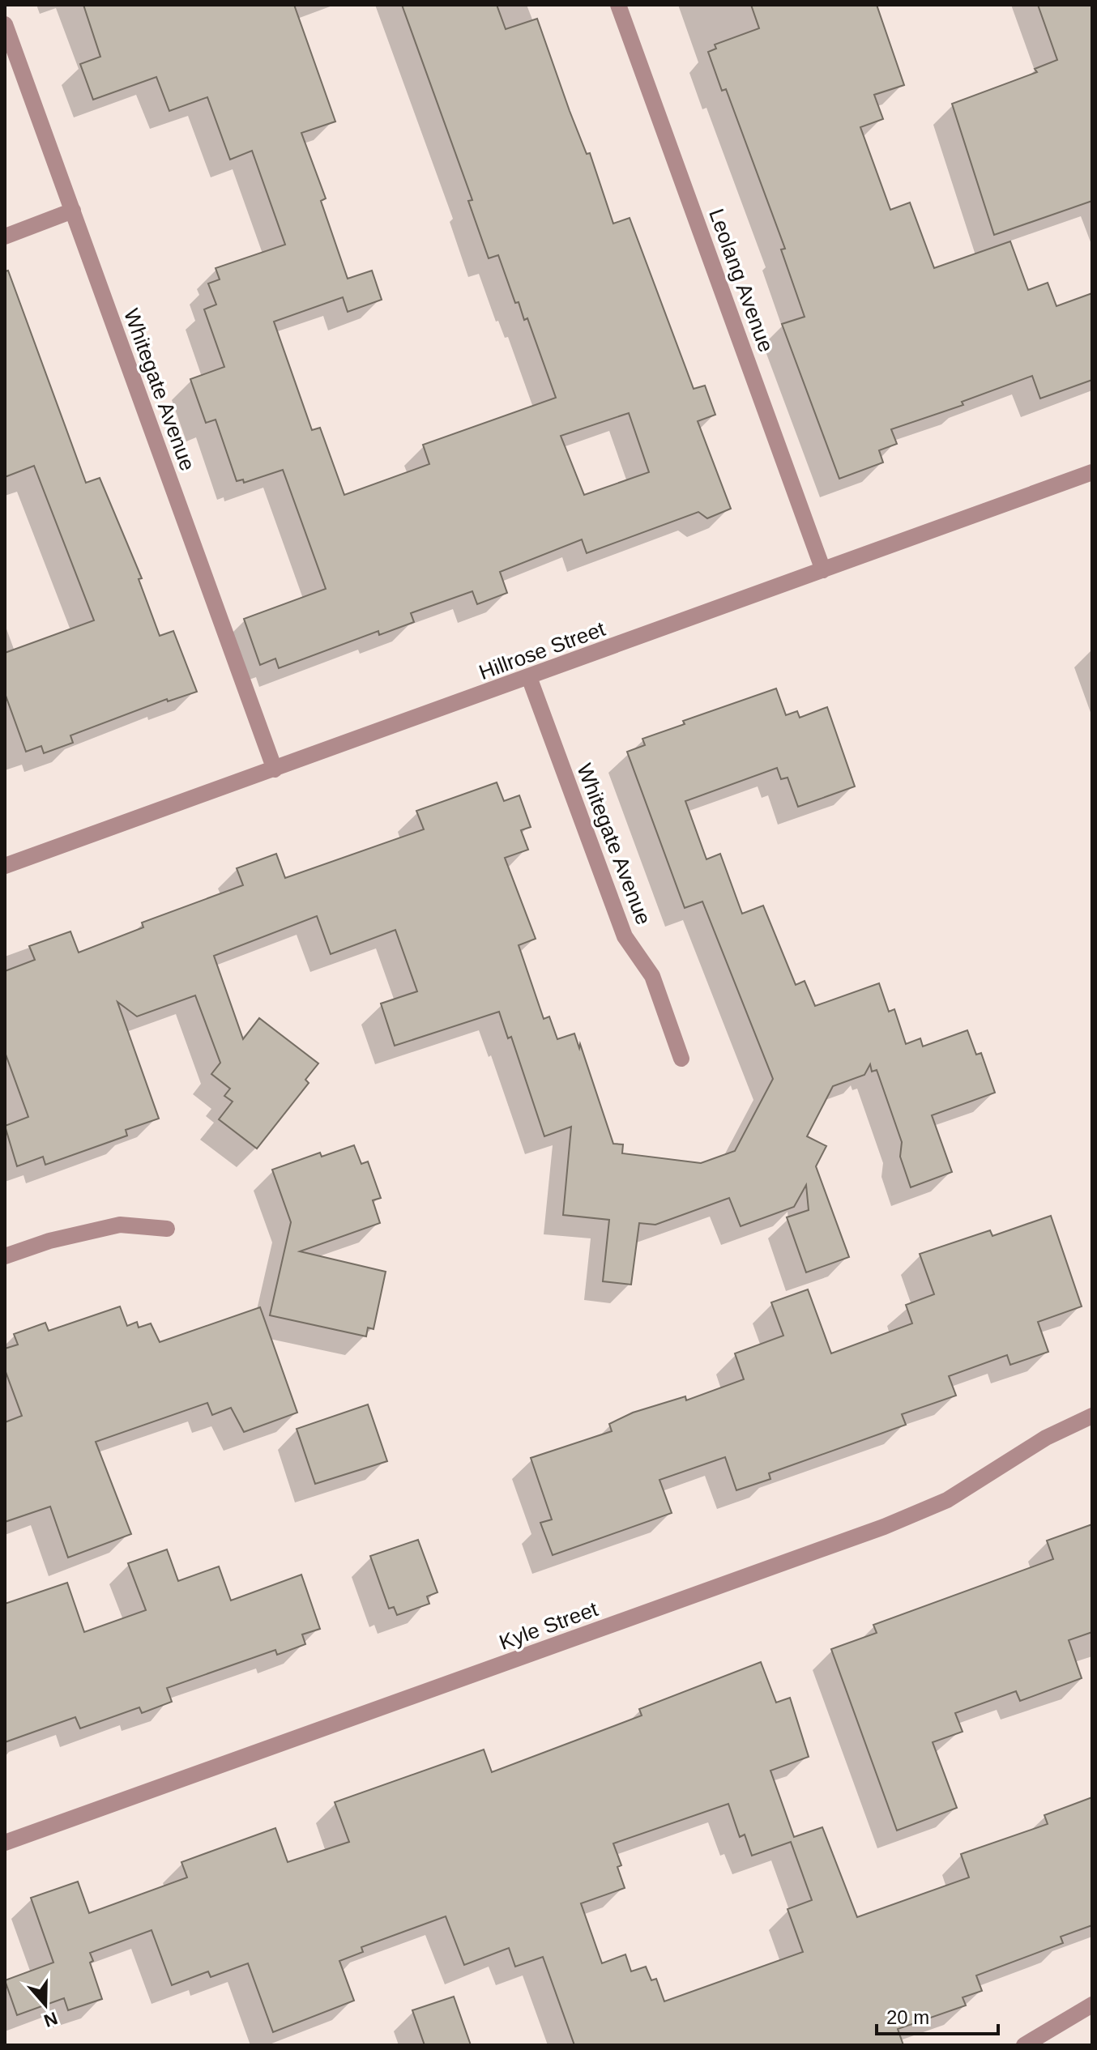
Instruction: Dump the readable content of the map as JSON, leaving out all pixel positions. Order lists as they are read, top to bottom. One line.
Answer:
{"streets":{"street":["Leolang Avenue","Whitegate Avenue","Hillrose Street","Kyle Street"]},"crossings":[["Leolang Avenue","Hillrose Street"],["Whitegate Avenue","Hillrose Street"]],"scale_bar":"20 m","north":"bottom"}
